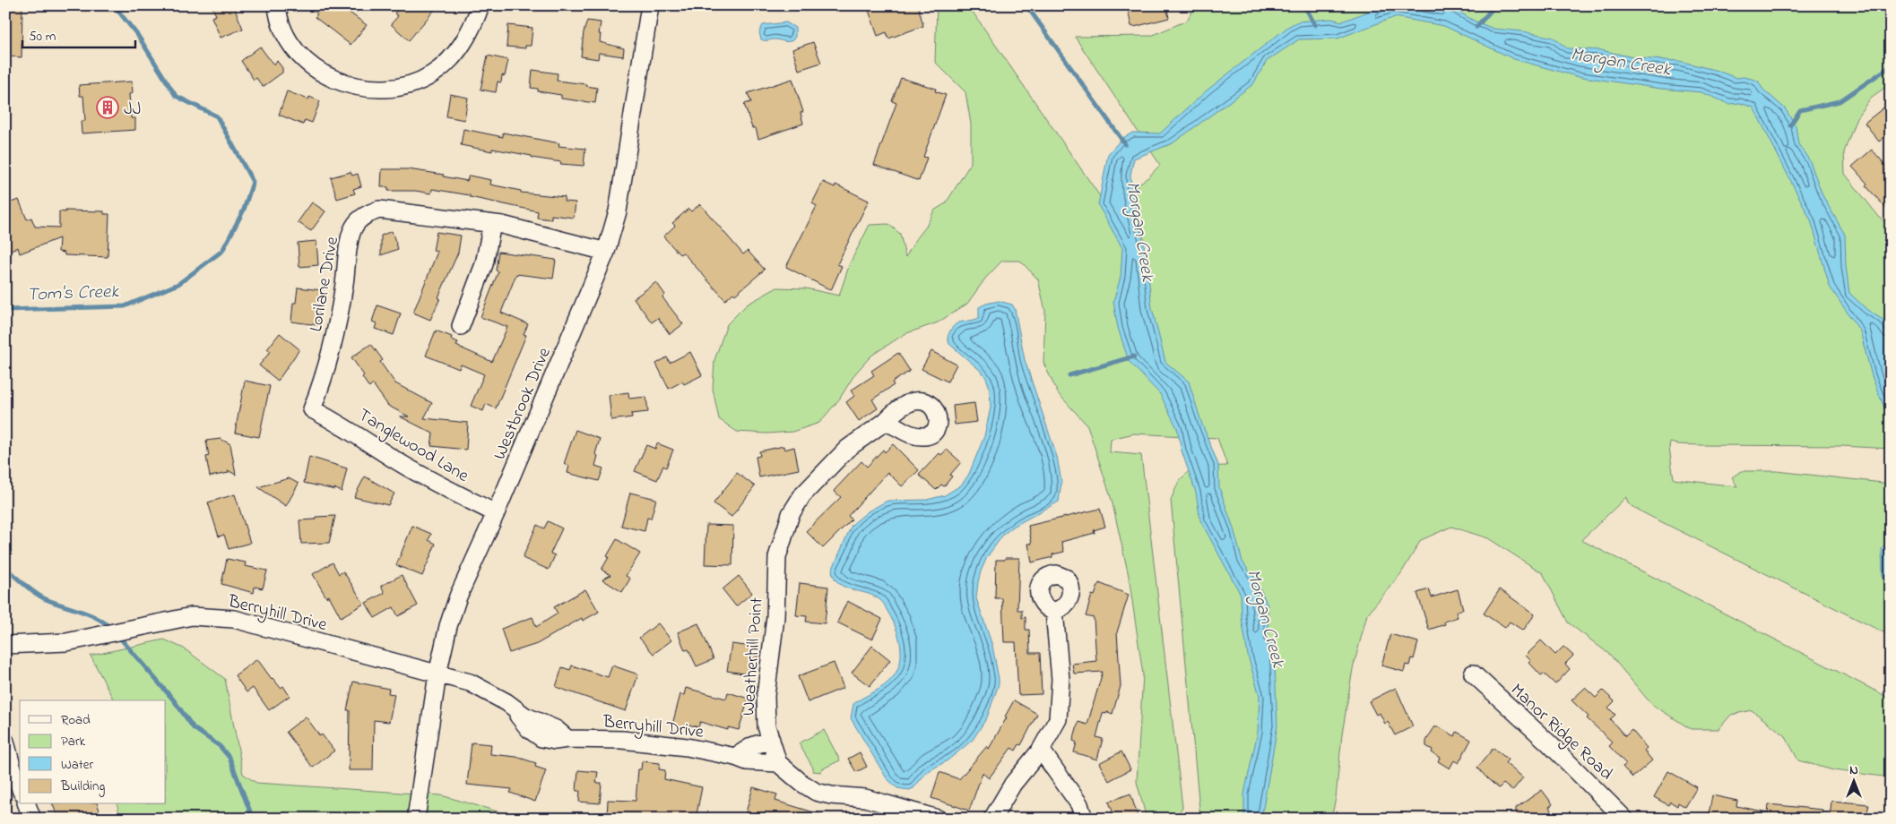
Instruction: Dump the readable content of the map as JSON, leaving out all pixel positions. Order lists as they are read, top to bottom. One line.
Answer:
{"streets":{"street":["Lorilane Drive","Westbrook Drive","Tanglewood Lane","Berryhill Drive","Weatherhill Point","Manor Ridge Road"]},"crossings":[["Lorilane Drive","Westbrook Drive"],["Lorilane Drive","Tanglewood Lane"],["Westbrook Drive","Tanglewood Lane"],["Westbrook Drive","Berryhill Drive"],["Berryhill Drive","Weatherhill Point"]],"water":["Morgan Creek","Tom's Creek"],"places":{"building":["JJ"]},"legend":["Road","Park","Water","Building"],"scale_bar":"50 m","north":"top"}
